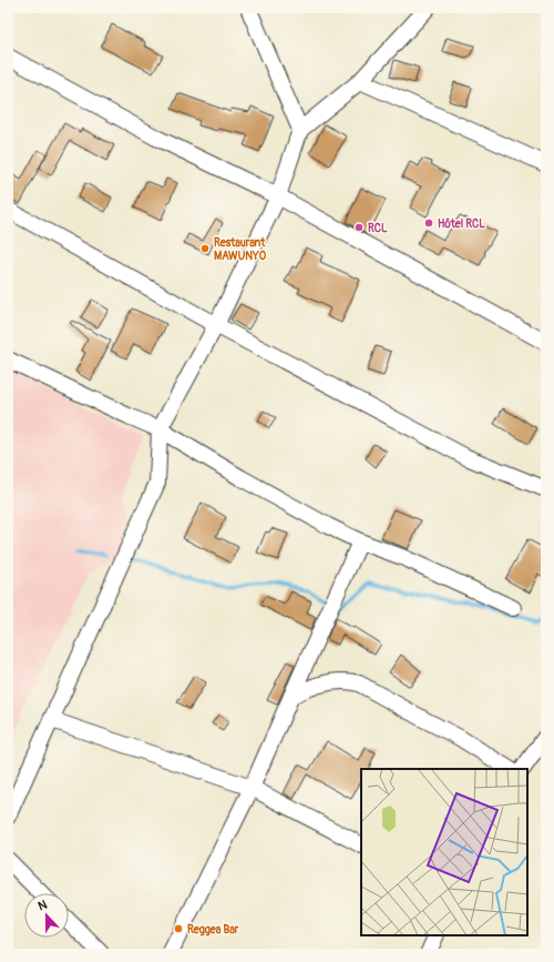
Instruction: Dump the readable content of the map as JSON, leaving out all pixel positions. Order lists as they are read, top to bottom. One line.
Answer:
{"places":["Hôtel RCL","RCL","Restaurant MAWUNYO","Reggea Bar"],"north":"top"}
